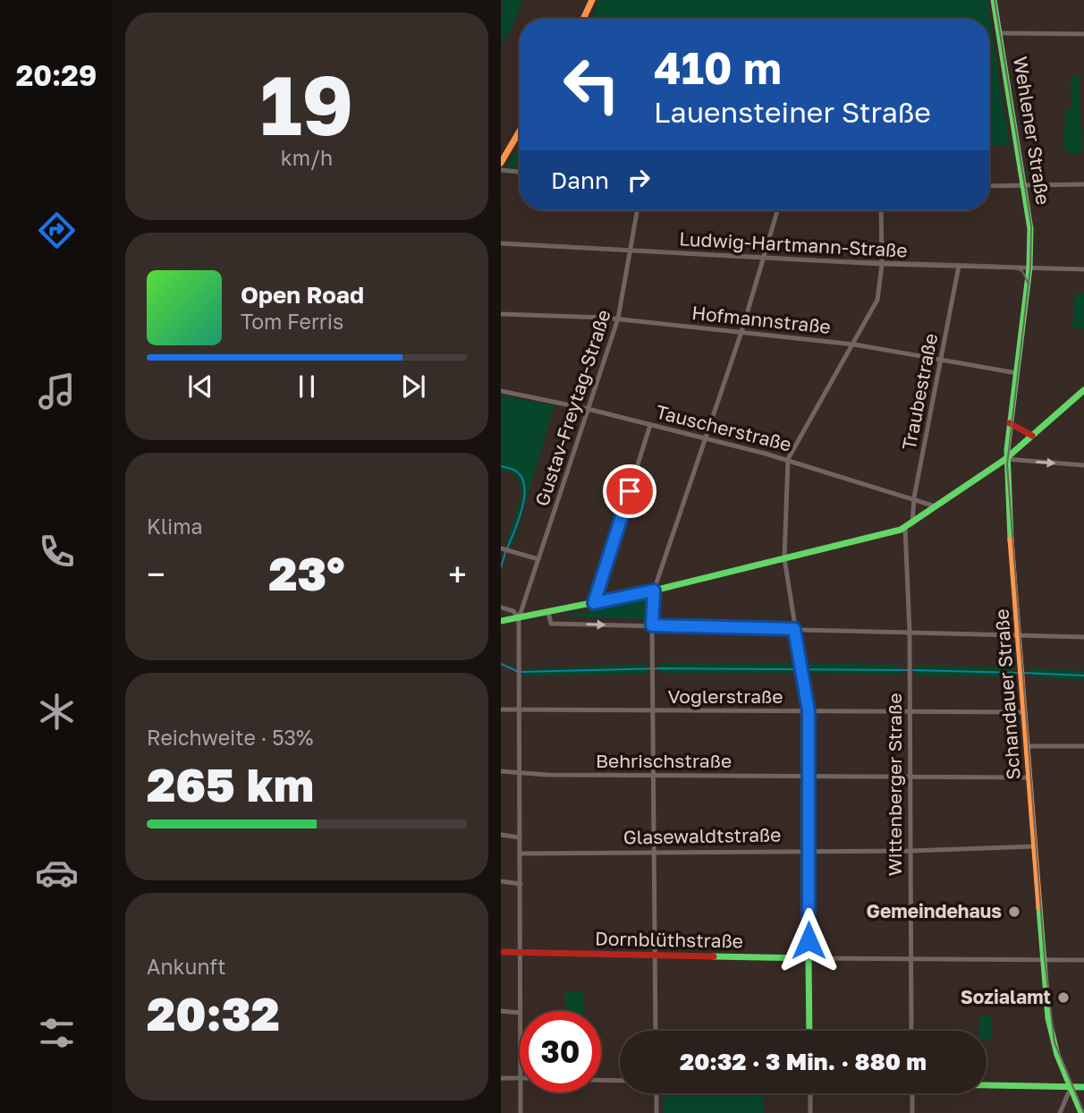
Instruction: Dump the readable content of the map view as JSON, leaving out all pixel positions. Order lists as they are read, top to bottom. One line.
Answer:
{"streets":{"main road":["Wehlener Straße","Schandauer Straße","Dornblüthstraße"],"street":["Ludwig-Hartmann-Straße","Hofmannstraße","Traubestraße","Gustav-Freytag-Straße","Tauscherstraße","Voglerstraße","Behrischstraße","Wittenberger Straße","Glasewaldtstraße"]},"crossings":[["Wehlener Straße","Ludwig-Hartmann-Straße"],["Wehlener Straße","Schandauer Straße"],["Ludwig-Hartmann-Straße","Traubestraße"],["Ludwig-Hartmann-Straße","Gustav-Freytag-Straße"],["Ludwig-Hartmann-Straße","Schandauer Straße"],["Hofmannstraße","Traubestraße"],["Hofmannstraße","Gustav-Freytag-Straße"],["Hofmannstraße","Schandauer Straße"],["Traubestraße","Tauscherstraße"],["Gustav-Freytag-Straße","Tauscherstraße"],["Gustav-Freytag-Straße","Voglerstraße"],["Gustav-Freytag-Straße","Behrischstraße"],["Gustav-Freytag-Straße","Glasewaldtstraße"],["Gustav-Freytag-Straße","Dornblüthstraße"],["Schandauer Straße","Voglerstraße"],["Schandauer Straße","Behrischstraße"],["Schandauer Straße","Glasewaldtstraße"],["Schandauer Straße","Dornblüthstraße"],["Voglerstraße","Wittenberger Straße"],["Behrischstraße","Wittenberger Straße"],["Wittenberger Straße","Glasewaldtstraße"],["Wittenberger Straße","Dornblüthstraße"]],"places":["Gemeindehaus","Sozialamt"],"page":{"tabs":"20:29","tile":[["19","km/h"],"Klima",["Reichweite · 53%","265 km"],["Ankunft","20:32"]],"turn":["410 m","Lauensteiner Straße"],"then":"Dann","song":["Open Road","Tom Ferris"],"heat":["−","23°","+"],"limit":"30","trip":"20:32 · 3 Min. · 880 m"}}
